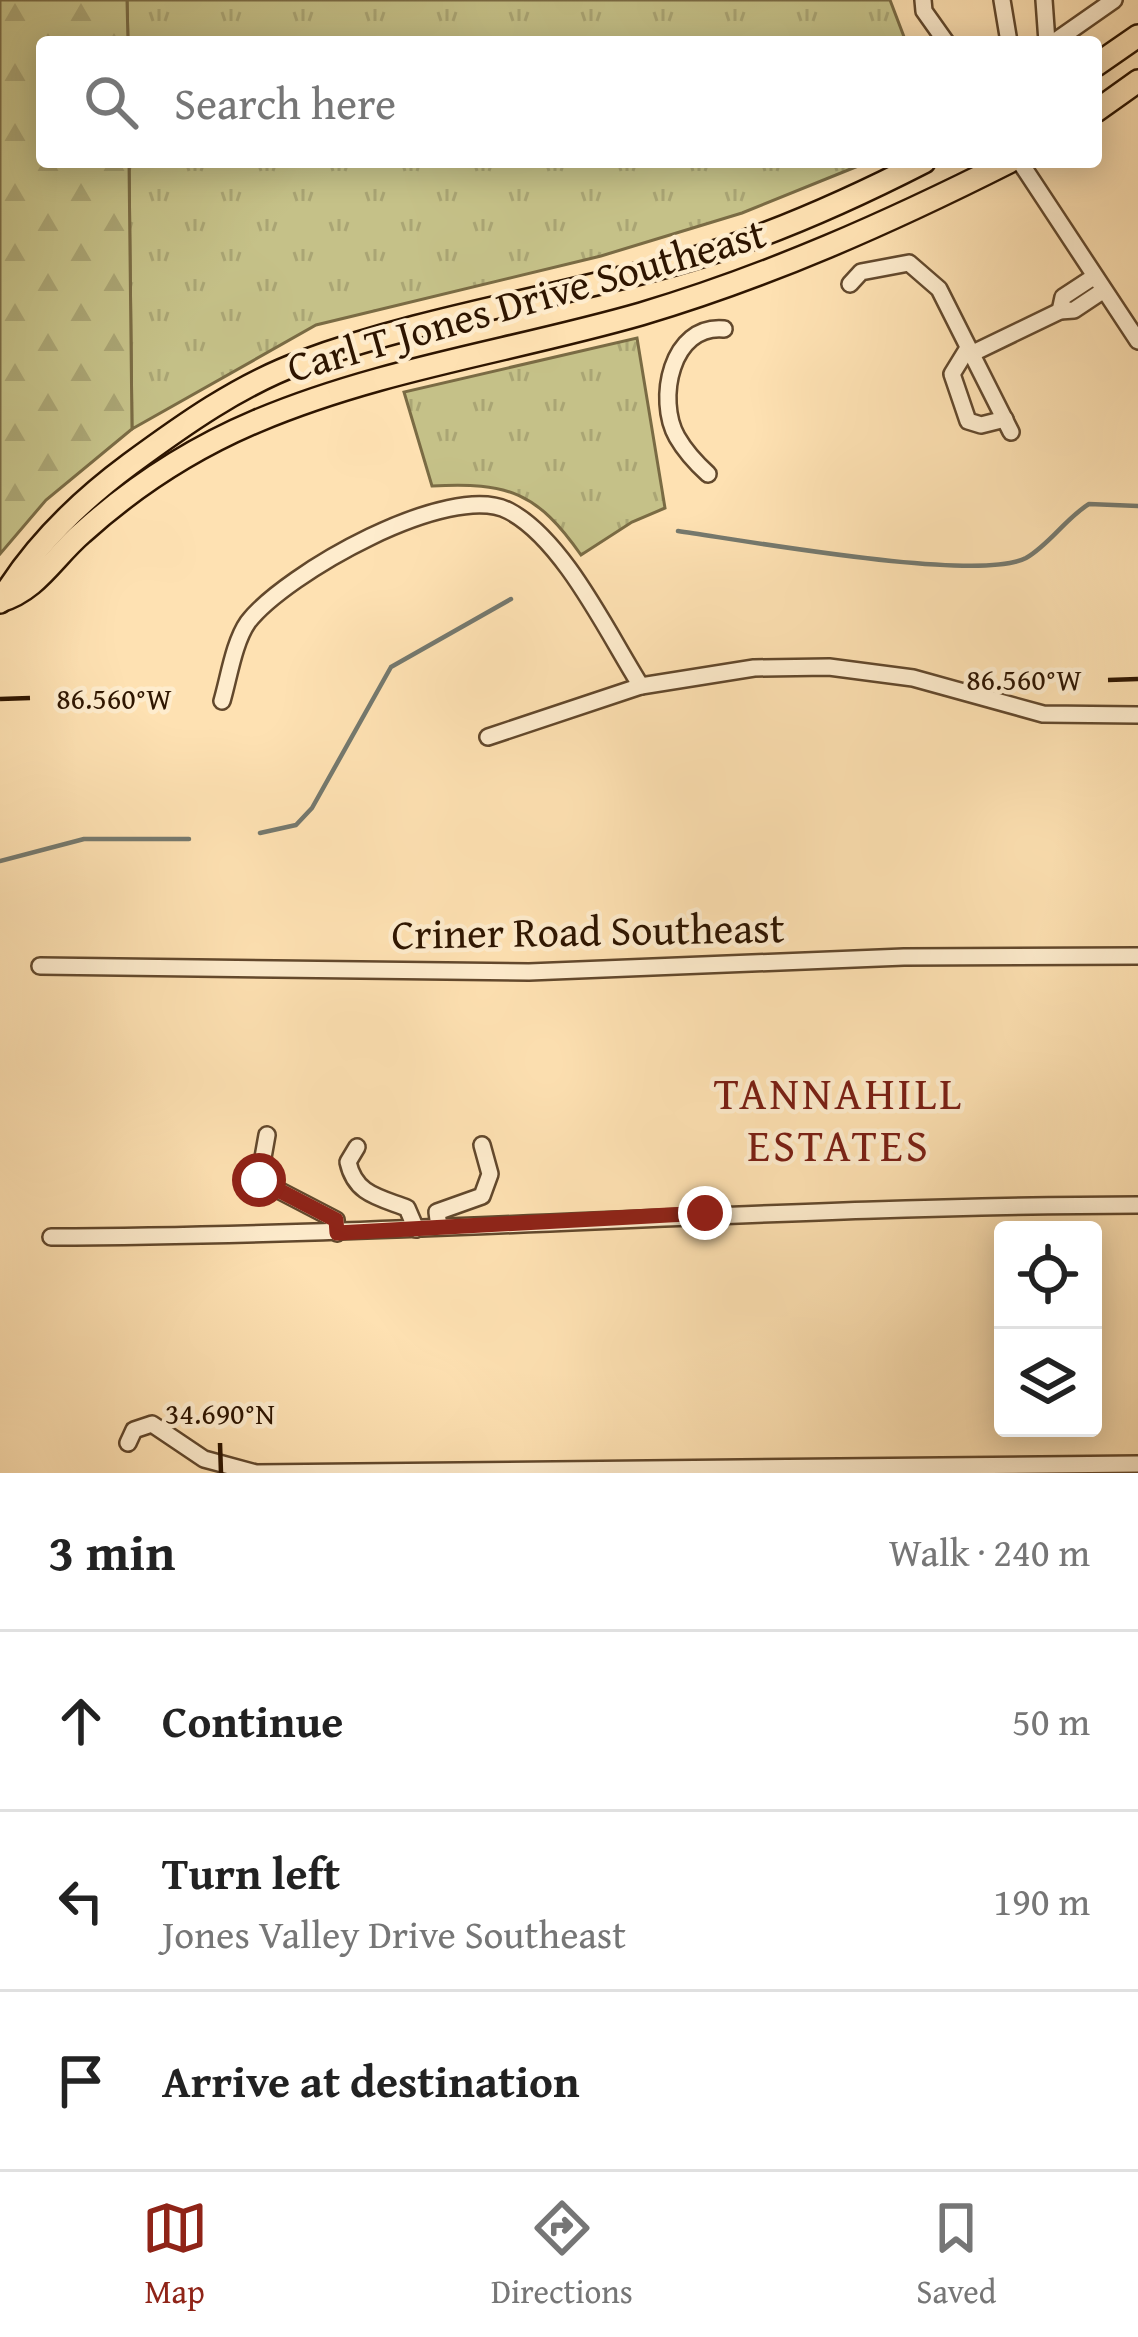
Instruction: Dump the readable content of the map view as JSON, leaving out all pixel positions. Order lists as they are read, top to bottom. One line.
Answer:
{"streets":{"main road":["Carl T Jones Drive Southeast"],"street":["Criner Road Southeast"]},"districts":["TANNAHILL ESTATES"],"page":{"search":"Search here","heading":["3 min","Walk · 240 m"],"list":[["Continue","50 m"],["Turn left","Jones Valley Drive Southeast","190 m"],"Arrive at destination"],"nav":["Map","Directions","Saved"]},"coordinates":["86.560°W","34.690°N"]}
